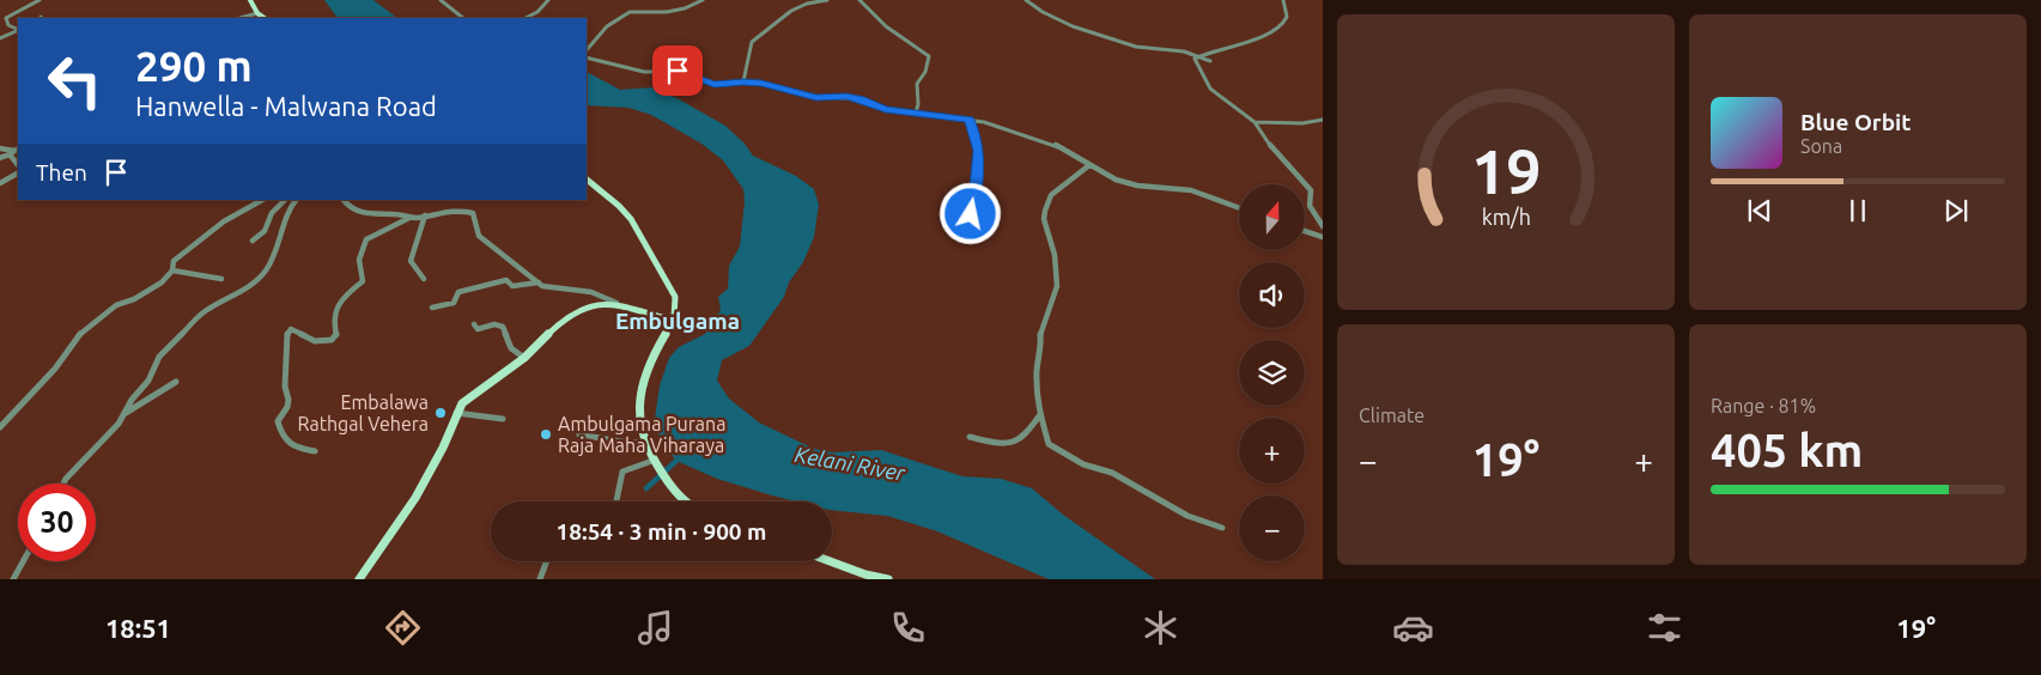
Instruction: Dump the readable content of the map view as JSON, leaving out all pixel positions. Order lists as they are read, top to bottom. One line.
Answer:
{"districts":["Embulgama"],"water":["Kelani River"],"places":["Embalawa Rathgal Vehera","Ambulgama Purana Raja Maha Viharaya"],"north":"top","page":{"turn":["290 m","Hanwella - Malwana Road"],"song":["Blue Orbit","Sona"],"then":"Then","map_buttons":["+","−"],"tile":["Climate",["Range · 81%","405 km"]],"heat":["−","19°","+"],"limit":"30","trip":"18:54 · 3 min · 900 m","tabs":["18:51","19°"],"gauge":["19","km/h"]}}
